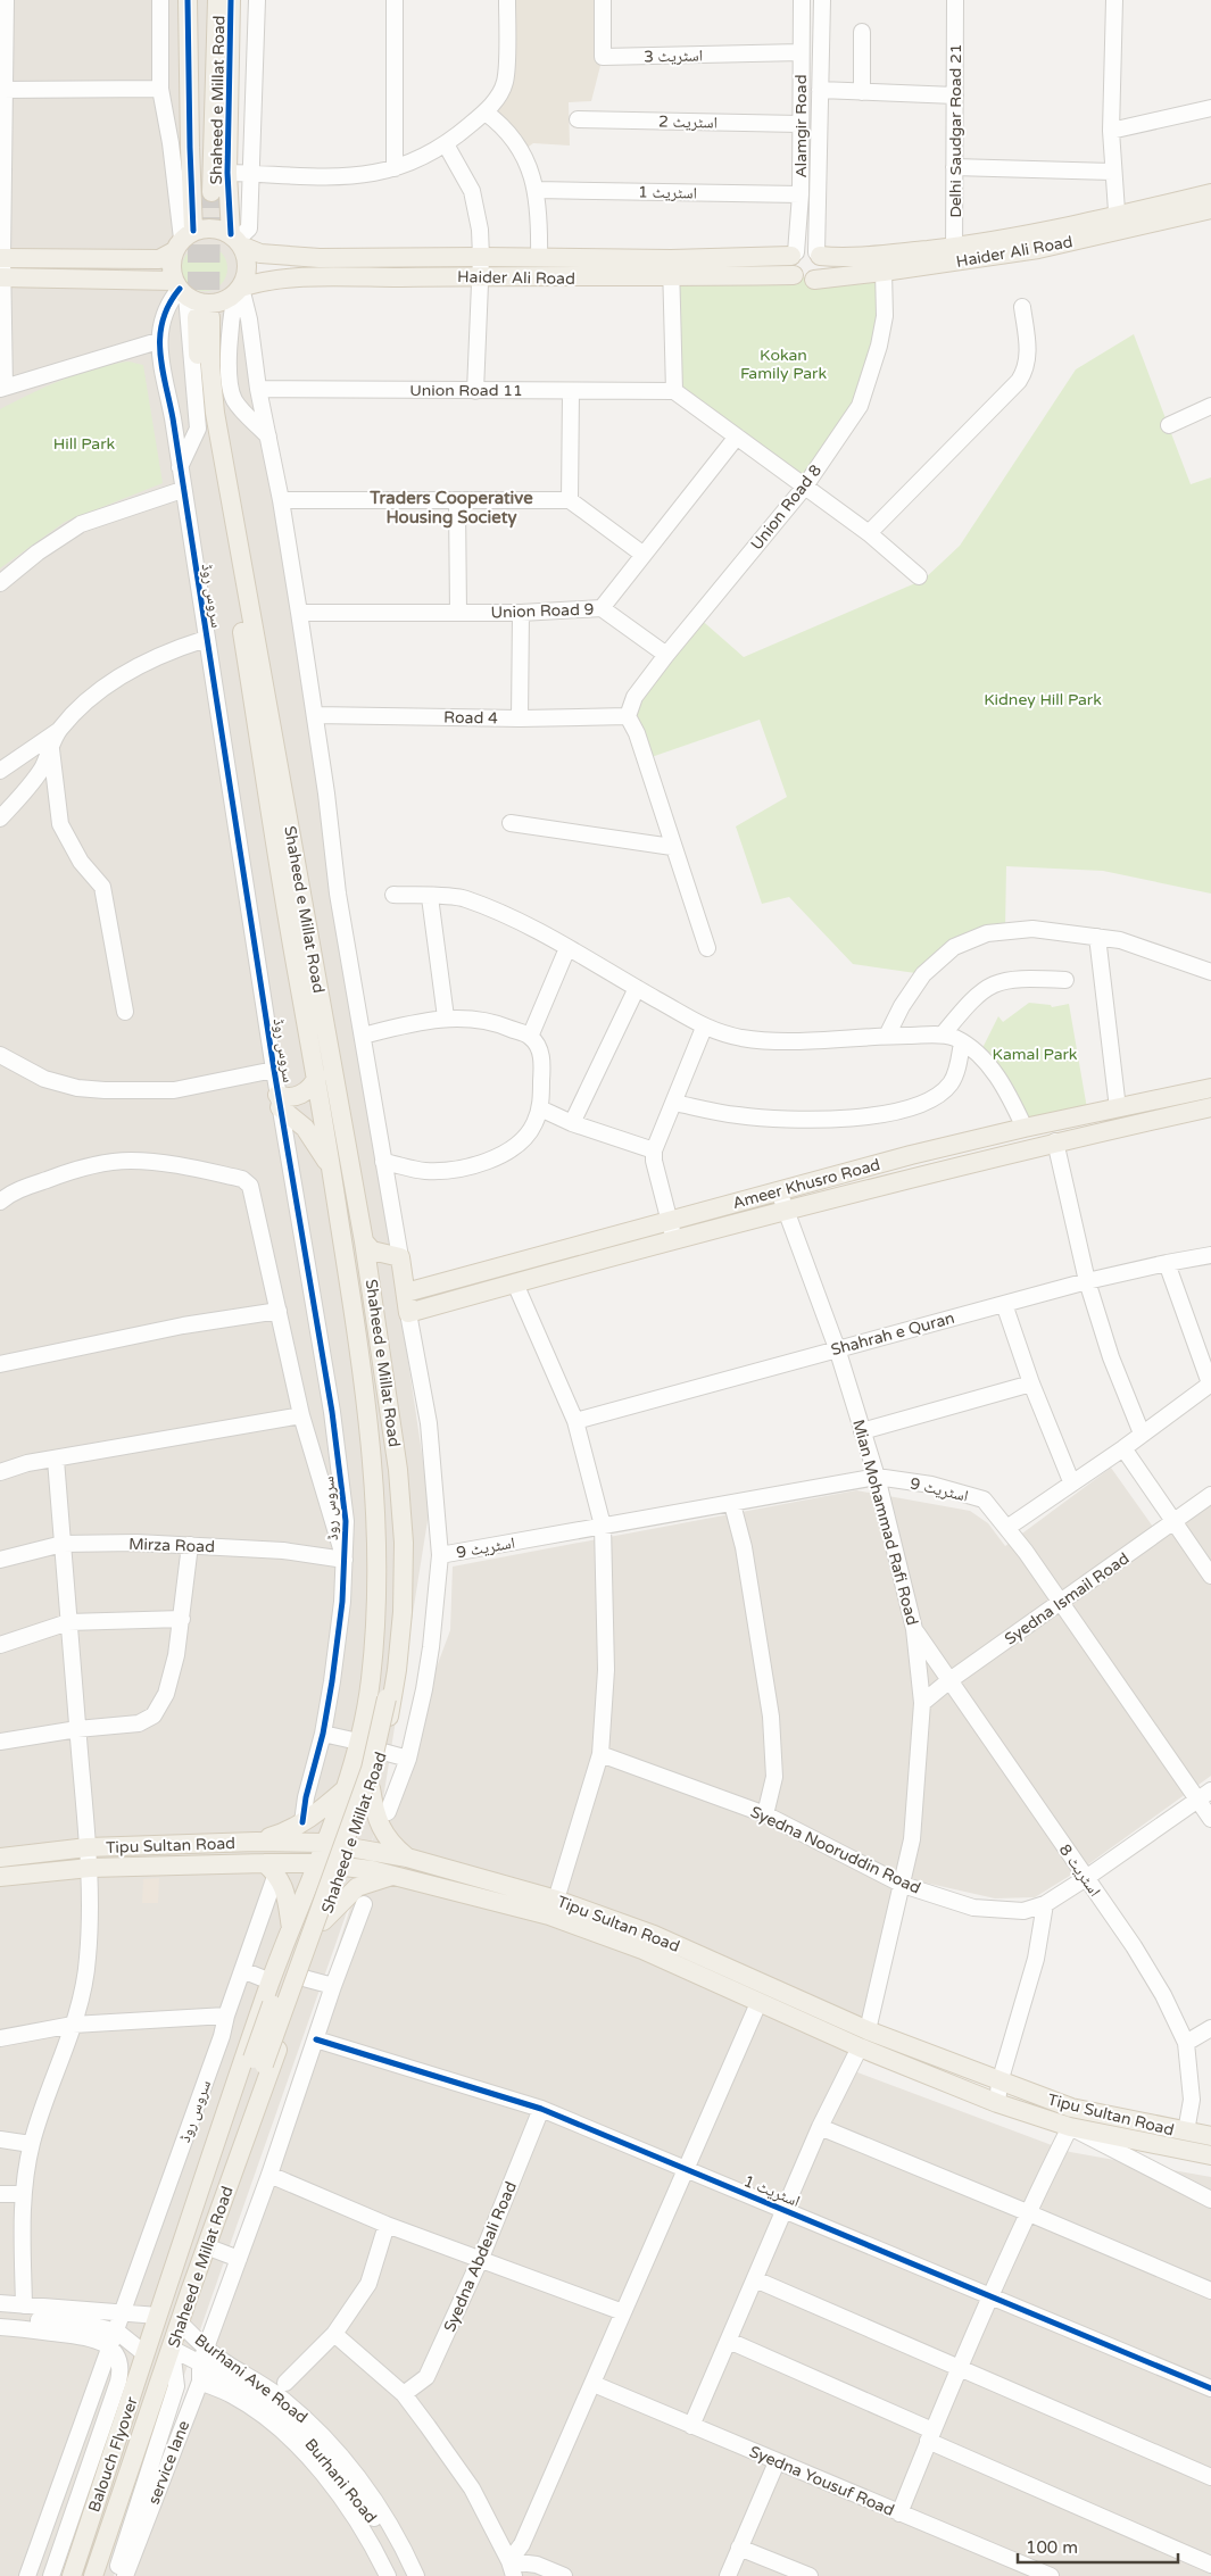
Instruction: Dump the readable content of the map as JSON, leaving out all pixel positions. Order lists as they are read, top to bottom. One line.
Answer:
{"streets":{"main road":["Shaheed e Millat Road","Haider Ali Road","Ameer Khusro Road","Tipu Sultan Road","Balouch Flyover"],"street":["اسٹریٹ 3","اسٹریٹ 2","Alamgir Road","Delhi Saudgar Road 21","اسٹریٹ 1","Union Road 11","Union Road 8","سروس روڈ","Union Road 9","Road 4","Shahrah e Quran","اسٹریٹ 9","Mian Mohammad Rafi Road","Mirza Road","Syedna Ismail Road","Syedna Nooruddin Road","اسٹریٹ 8","Syedna Abdeali Road","Burhani Ave Road","service lane","Burhani Road","Syedna Yousuf Road"]},"crossings":[["اسٹریٹ 3","Alamgir Road"],["Shaheed e Millat Road","Haider Ali Road"],["Shaheed e Millat Road","سروس روڈ"],["Shaheed e Millat Road","Tipu Sultan Road"],["Shaheed e Millat Road","Burhani Ave Road"],["Shaheed e Millat Road","Balouch Flyover"],["Shaheed e Millat Road","Burhani Road"],["اسٹریٹ 2","Alamgir Road"],["Alamgir Road","اسٹریٹ 1"],["Alamgir Road","Haider Ali Road"],["Delhi Saudgar Road 21","Haider Ali Road"],["اسٹریٹ 1","Syedna Abdeali Road"],["اسٹریٹ 1","service lane"],["Haider Ali Road","Union Road 8"],["Haider Ali Road","سروس روڈ"],["Union Road 8","Road 4"],["سروس روڈ","Mirza Road"],["سروس روڈ","Tipu Sultan Road"],["Ameer Khusro Road","Mian Mohammad Rafi Road"],["Shahrah e Quran","Mian Mohammad Rafi Road"],["اسٹریٹ 9","Mian Mohammad Rafi Road"],["اسٹریٹ 9","Syedna Ismail Road"],["اسٹریٹ 9","Syedna Nooruddin Road"],["Mian Mohammad Rafi Road","Syedna Ismail Road"],["Mian Mohammad Rafi Road","Tipu Sultan Road"],["Mian Mohammad Rafi Road","Syedna Nooruddin Road"],["Mian Mohammad Rafi Road","اسٹریٹ 8"],["Syedna Ismail Road","اسٹریٹ 8"],["Tipu Sultan Road","اسٹریٹ 8"],["Syedna Nooruddin Road","اسٹریٹ 8"],["Burhani Ave Road","service lane"],["Burhani Ave Road","Burhani Road"],["service lane","Burhani Road"]],"districts":["Traders Cooperative Housing Society"],"parks":["Kokan Family Park","Hill Park","Kidney Hill Park","Kamal Park"],"scale_bar":"100 m"}
